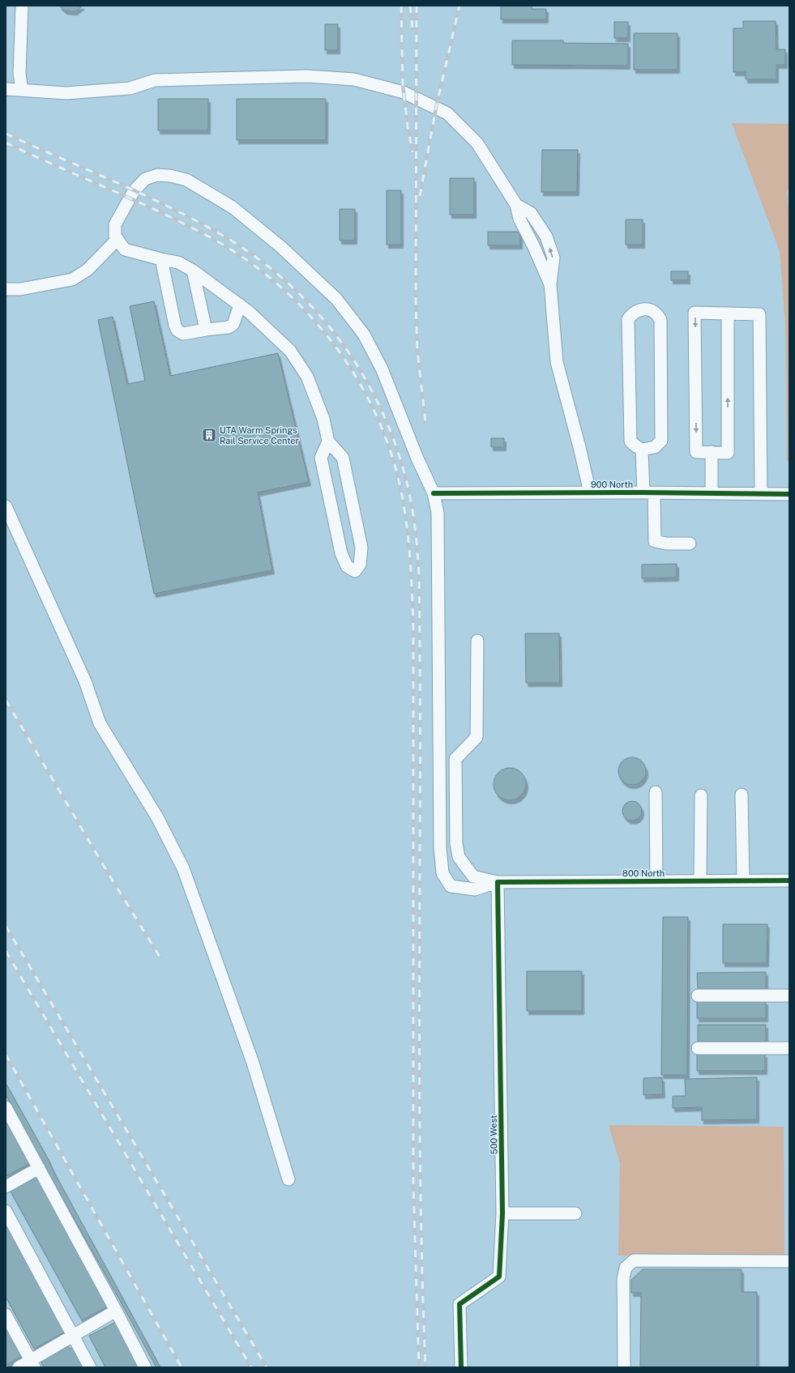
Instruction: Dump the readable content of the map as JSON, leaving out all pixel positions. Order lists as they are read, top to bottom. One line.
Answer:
{"streets":{"street":["900 North","800 North","500 West"]},"crossings":[["800 North","500 West"]],"places":{"building":["UTA Warm Springs Rail Service Center"]}}
